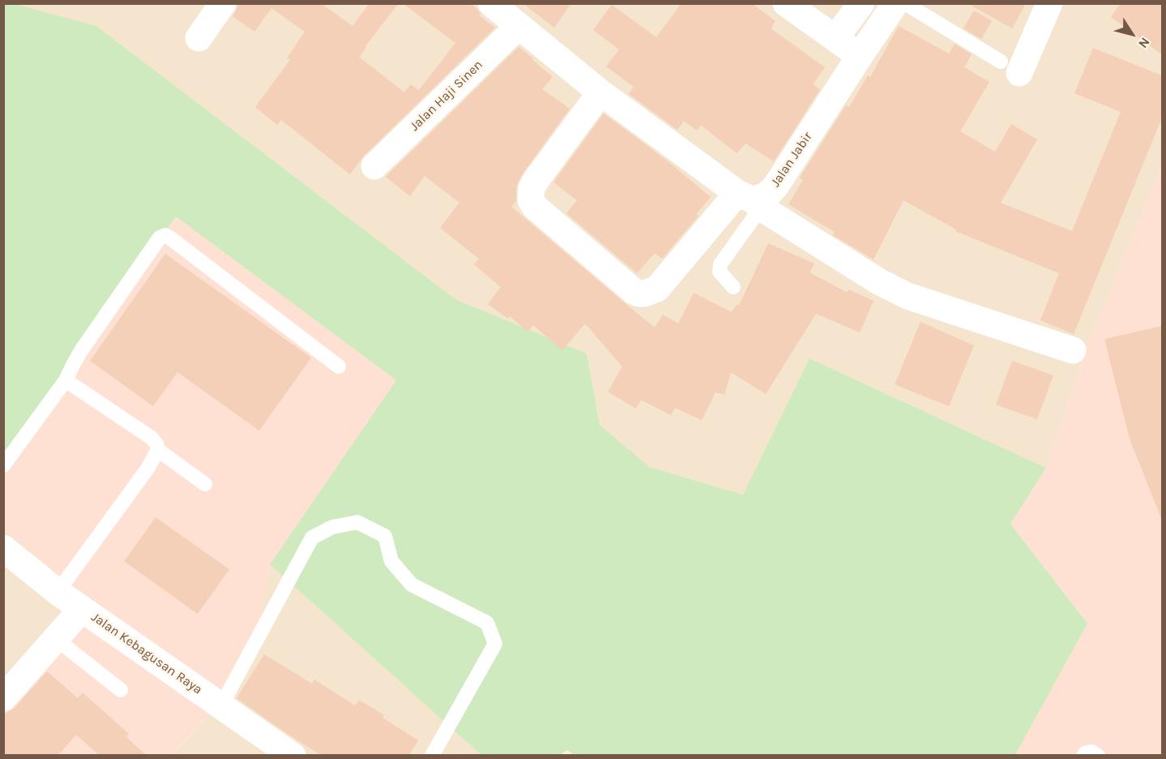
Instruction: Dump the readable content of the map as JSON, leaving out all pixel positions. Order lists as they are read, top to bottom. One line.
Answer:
{"streets":{"street":["Jalan Haji Sinen","Jalan Jabir","Jalan Kebagusan Raya"]},"north":"bottom right"}
